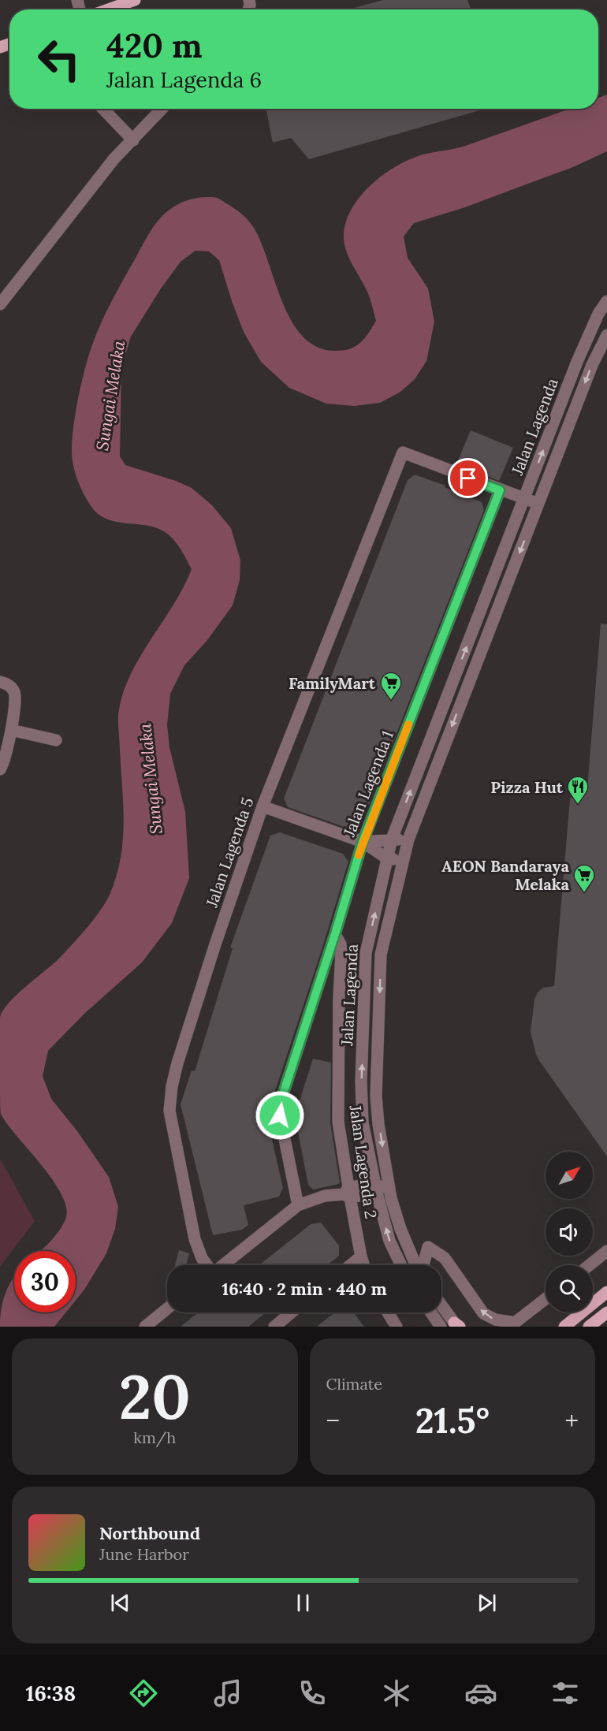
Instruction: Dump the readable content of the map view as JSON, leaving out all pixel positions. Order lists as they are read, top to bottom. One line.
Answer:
{"streets":{"street":["Jalan Lagenda","Jalan Lagenda 1","Jalan Lagenda 5","Jalan Lagenda 2"]},"crossings":[["Jalan Lagenda 1","Jalan Lagenda 5"],["Jalan Lagenda 1","Jalan Lagenda 2"]],"water":["Sungai Melaka"],"places":{"supermarket":["FamilyMart","AEON Bandaraya Melaka"],"restaurant":["Pizza Hut"]},"north":"top right","page":{"turn":["420 m","Jalan Lagenda 6"],"limit":"30","trip":"16:40 · 2 min · 440 m","tile":[["20","km/h"],"Climate"],"heat":["−","21.5°","+"],"song":["Northbound","June Harbor"],"tabs":"16:38"}}
